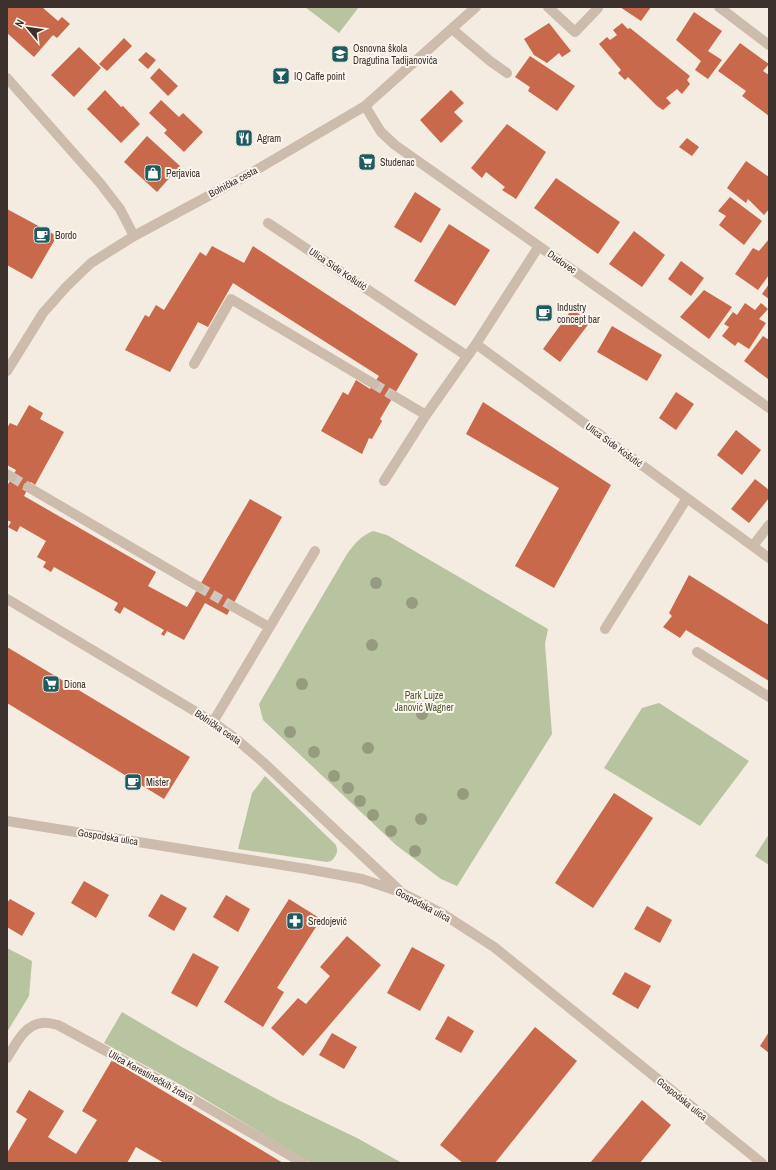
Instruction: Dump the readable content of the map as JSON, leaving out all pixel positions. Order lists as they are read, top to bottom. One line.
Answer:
{"streets":{"street":["Bolnička cesta","Dudovec","Ulica Side Košutić","Gospodska ulica","Ulica Kerestinečkih žrtava"]},"crossings":[["Bolnička cesta","Dudovec"],["Bolnička cesta","Gospodska ulica"]],"parks":["Park Lujze Janović Wagner"],"places":{"school or university":["Osnovna škola Dragutina Tadijanovića"],"bar":["IQ Caffe point"],"restaurant":["Agram"],"supermarket":["Studenac","Diona"],"shop":["Perjavica"],"cafe":["Bordo","Industry concept bar","Mister"],"pharmacy":["Sredojević"]},"north":"top left"}
